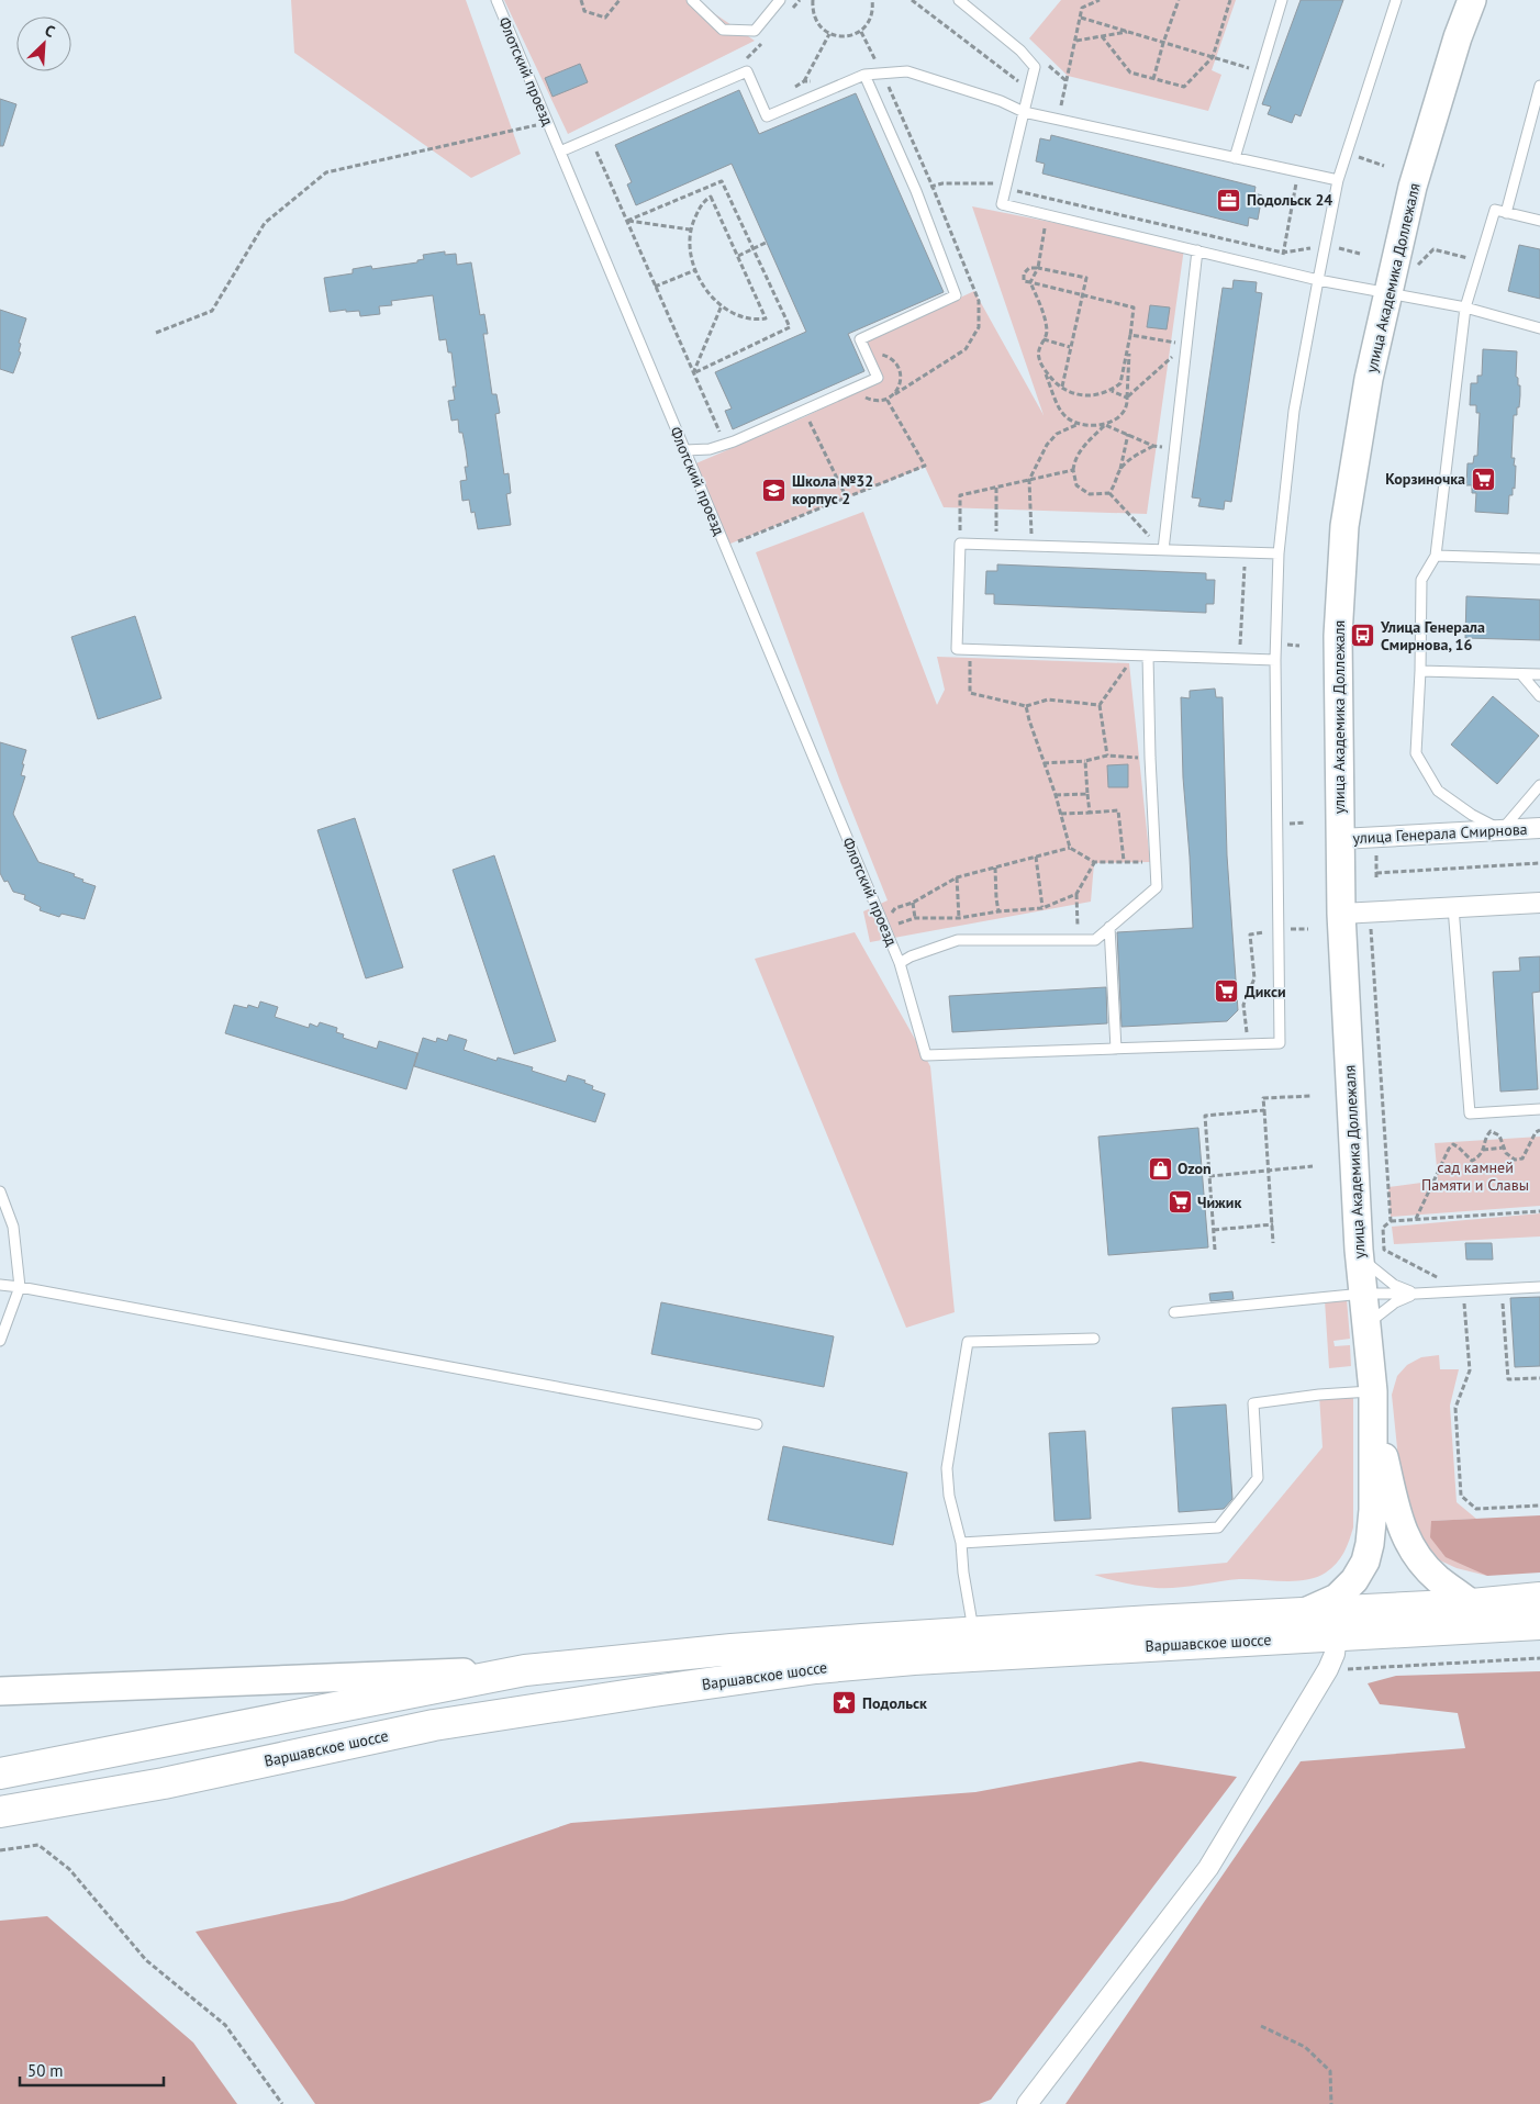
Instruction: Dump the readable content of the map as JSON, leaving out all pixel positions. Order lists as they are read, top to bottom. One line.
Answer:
{"streets":{"main road":["улица Академика Доллежаля","Варшавское шоссе"],"street":["улица Генерала Смирнова"],"lane":["Флотский проезд"]},"crossings":[["улица Академика Доллежаля","улица Генерала Смирнова"],["улица Академика Доллежаля","Варшавское шоссе"]],"parks":["сад камней Памяти и Славы"],"places":{"office":["Подольск 24"],"supermarket":["Корзиночка","Дикси","Чижик"],"school or university":["Школа №32 корпус 2"],"bus stop":["Улица Генерала Смирнова, 16"],"shop":["Ozon"],"place":["Подольск"]},"scale_bar":"50 m","north":"top right"}
